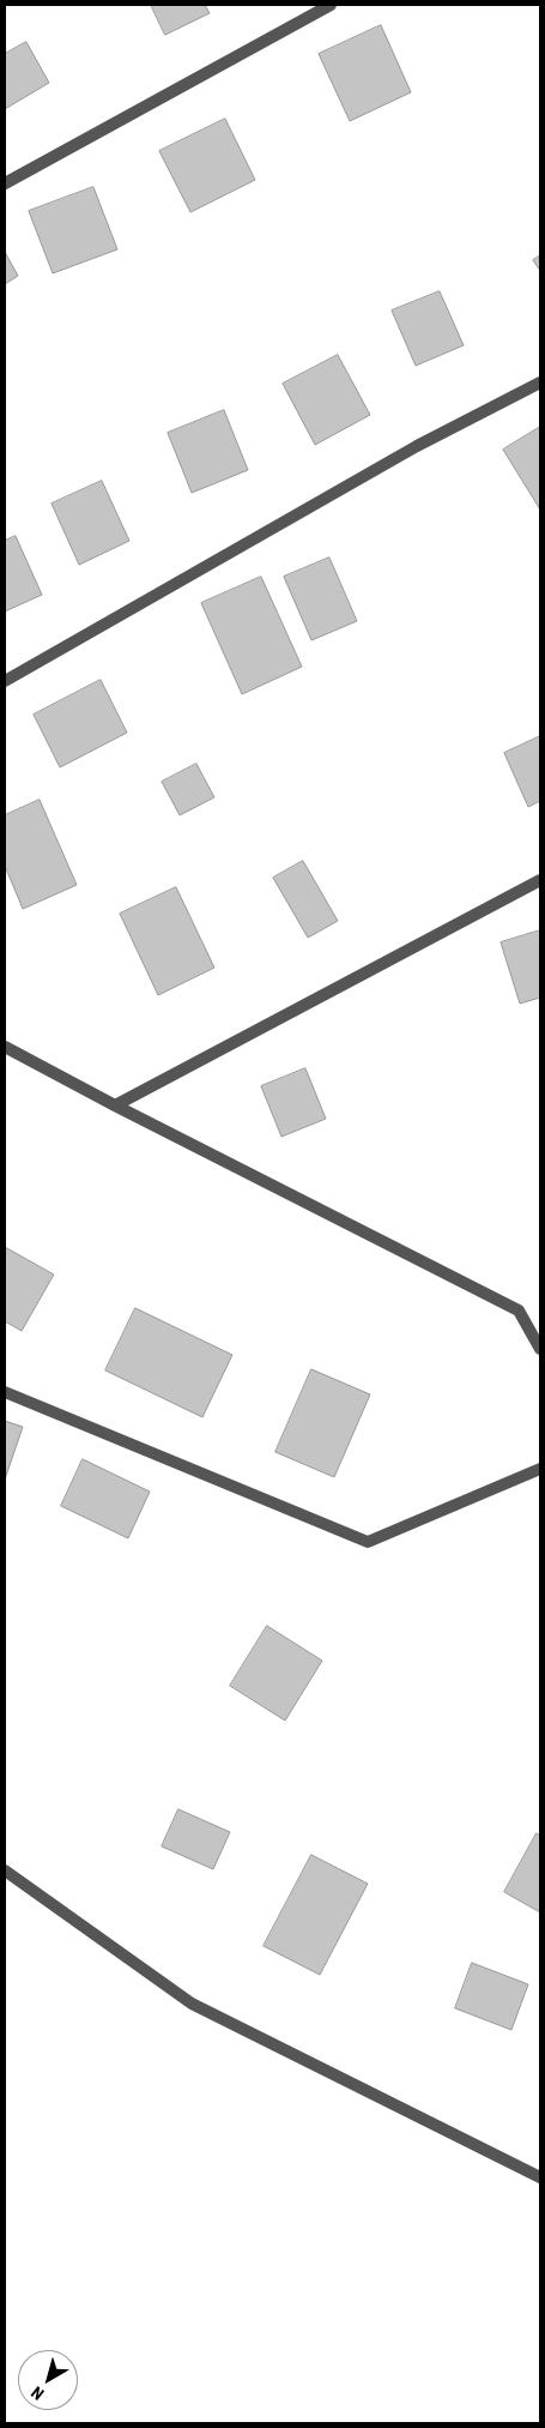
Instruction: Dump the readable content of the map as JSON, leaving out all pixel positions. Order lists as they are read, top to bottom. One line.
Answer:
{"north":"bottom left"}
